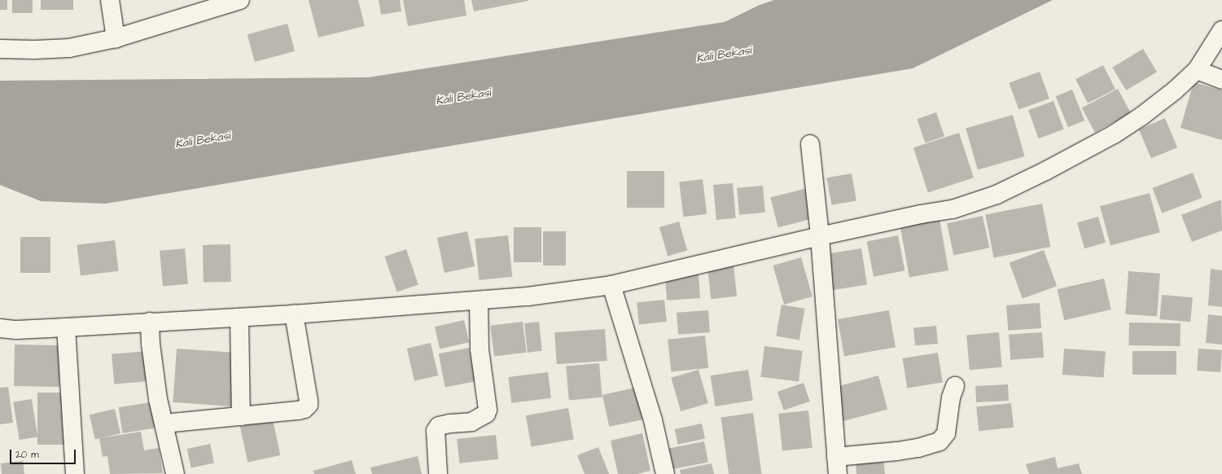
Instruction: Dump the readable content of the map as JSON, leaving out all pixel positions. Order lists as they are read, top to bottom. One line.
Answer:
{"water":["Kali Bekasi"],"scale_bar":"20 m"}
